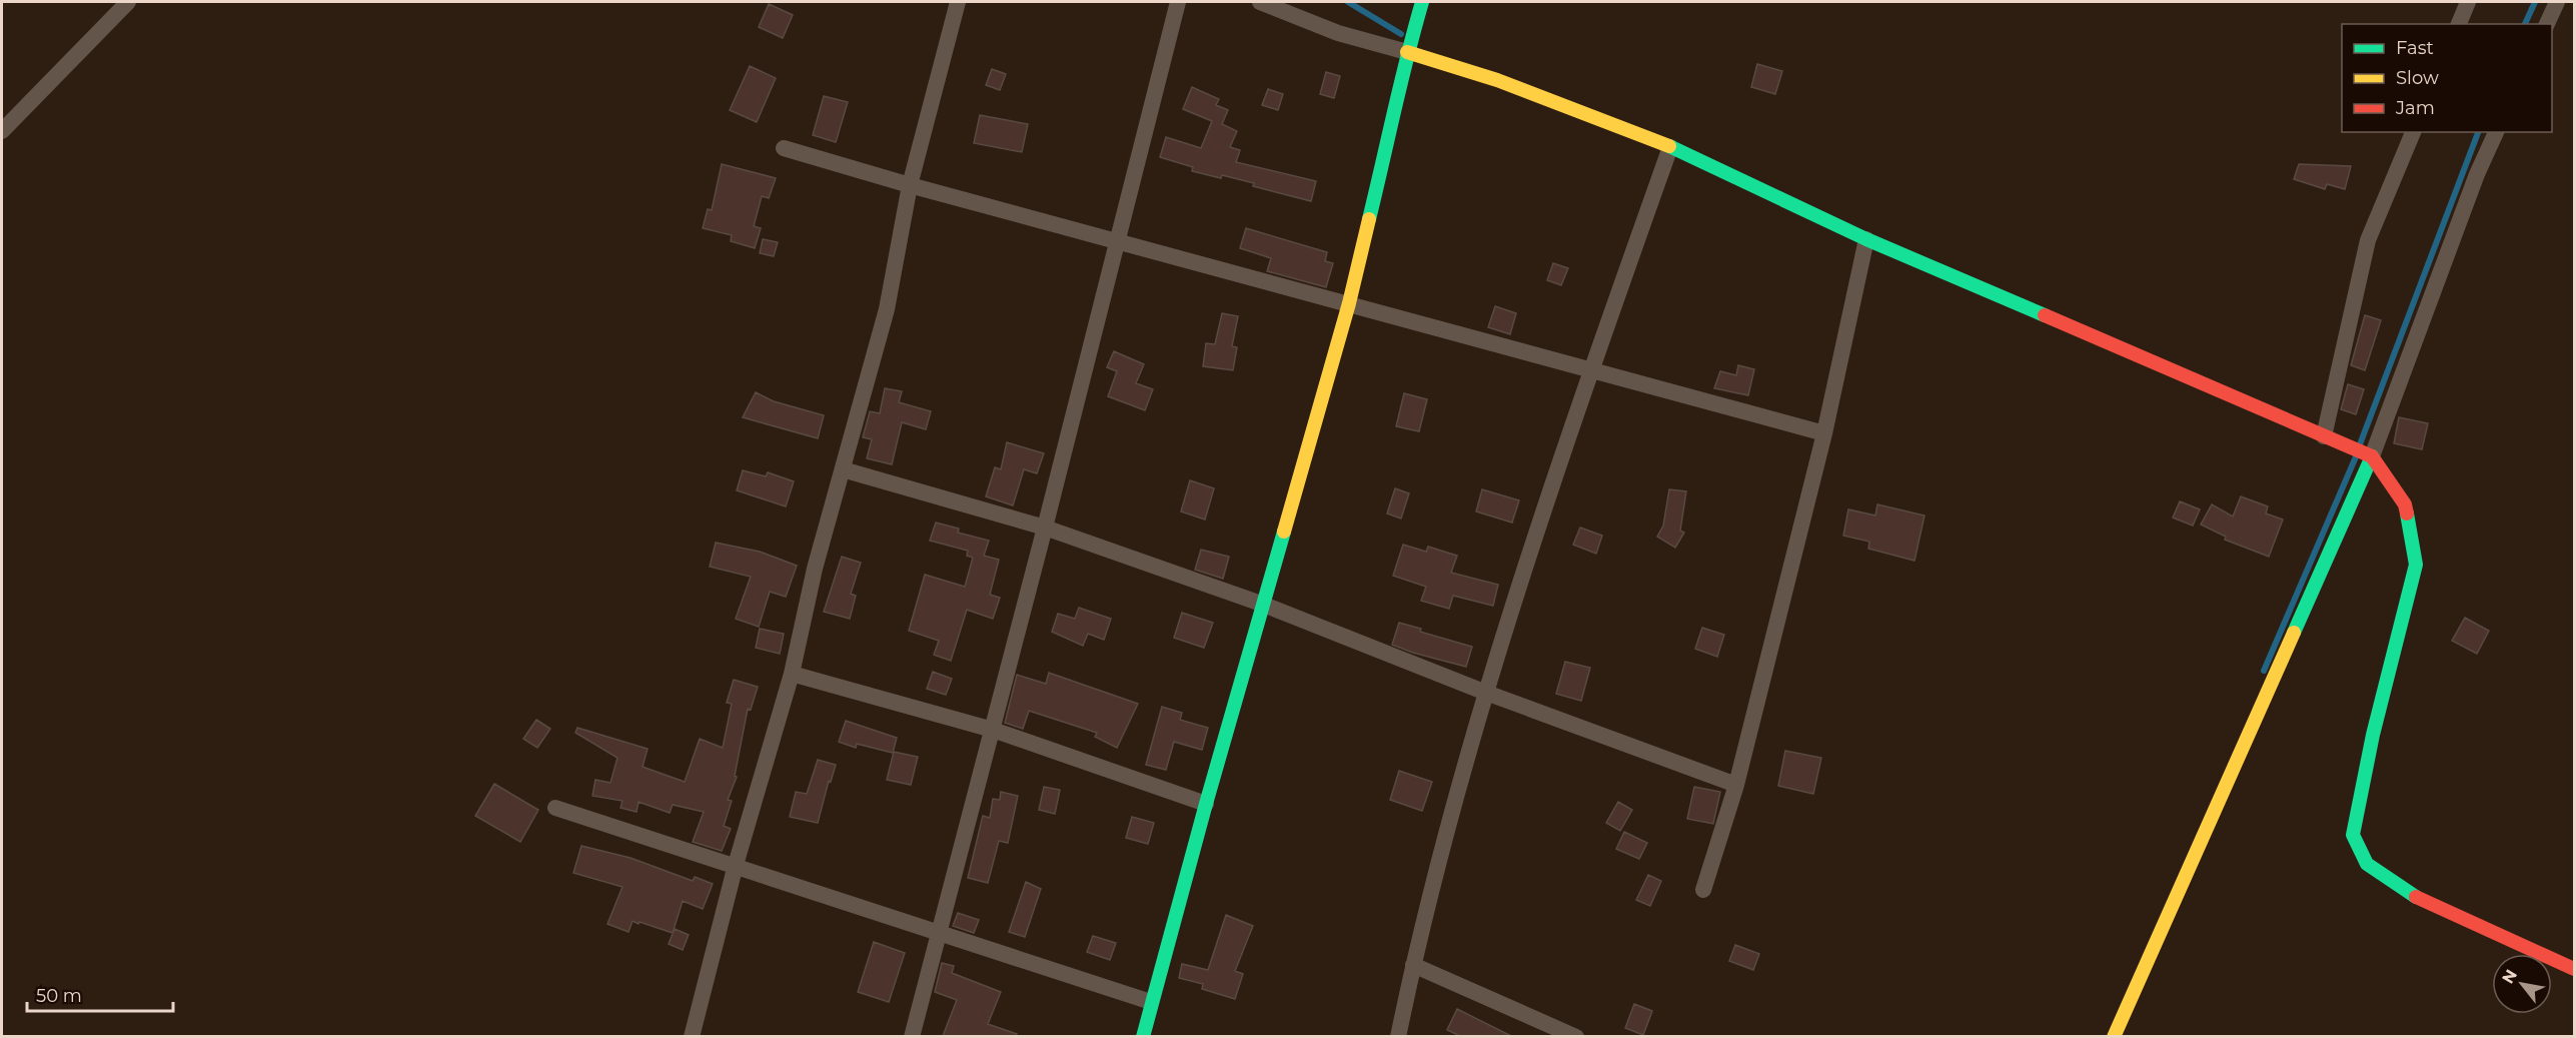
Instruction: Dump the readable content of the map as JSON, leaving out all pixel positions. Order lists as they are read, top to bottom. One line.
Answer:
{"legend":["Fast","Slow","Jam"],"scale_bar":"50 m","north":"top left"}
